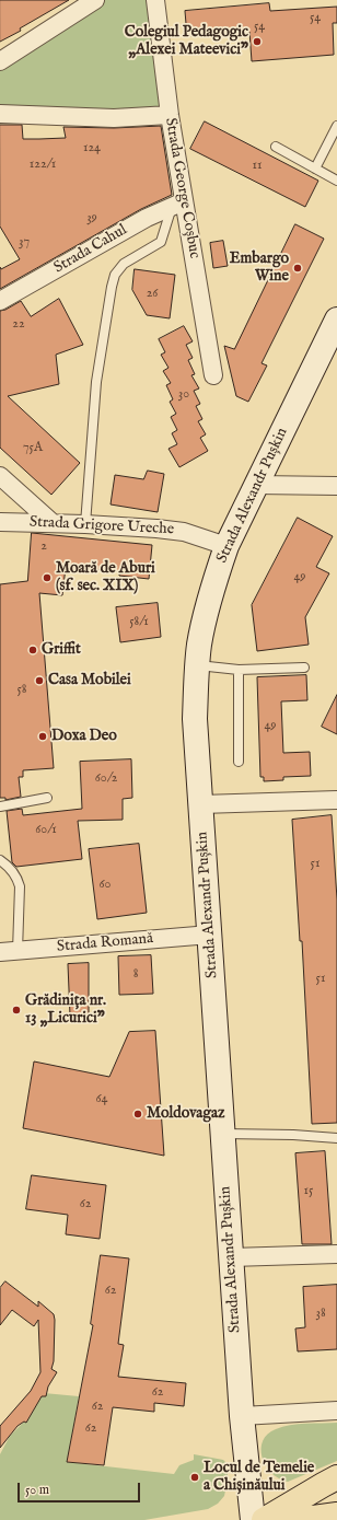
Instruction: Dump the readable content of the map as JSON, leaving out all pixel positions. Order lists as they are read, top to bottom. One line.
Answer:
{"streets":{"main road":["Strada Alexandr Pușkin"],"street":["Strada George Coșbuc","Strada Cahul","Strada Grigore Ureche","Strada Romană"]},"crossings":[["Strada George Coșbuc","Strada Cahul"],["Strada Alexandr Pușkin","Strada Grigore Ureche"],["Strada Alexandr Pușkin","Strada Romană"]],"places":["Colegiul Pedagogic „Alexei Mateevici”","Embargo Wine","Moară de Aburi (sf. sec. XIX)","Griffit","Casa Mobilei","Doxa Deo","Grădinița nr. 13 „Licurici”","Moldovagaz","Locul de Temelie a Chișinăului"],"house_numbers":["54","54","124","122/1","11","39","37","26","22","30","75A","2","49","58/1","58","49","60/2","60/1","51","60","8","51","64","15","62","62","38","62","62","62"],"scale_bar":"50 m"}
